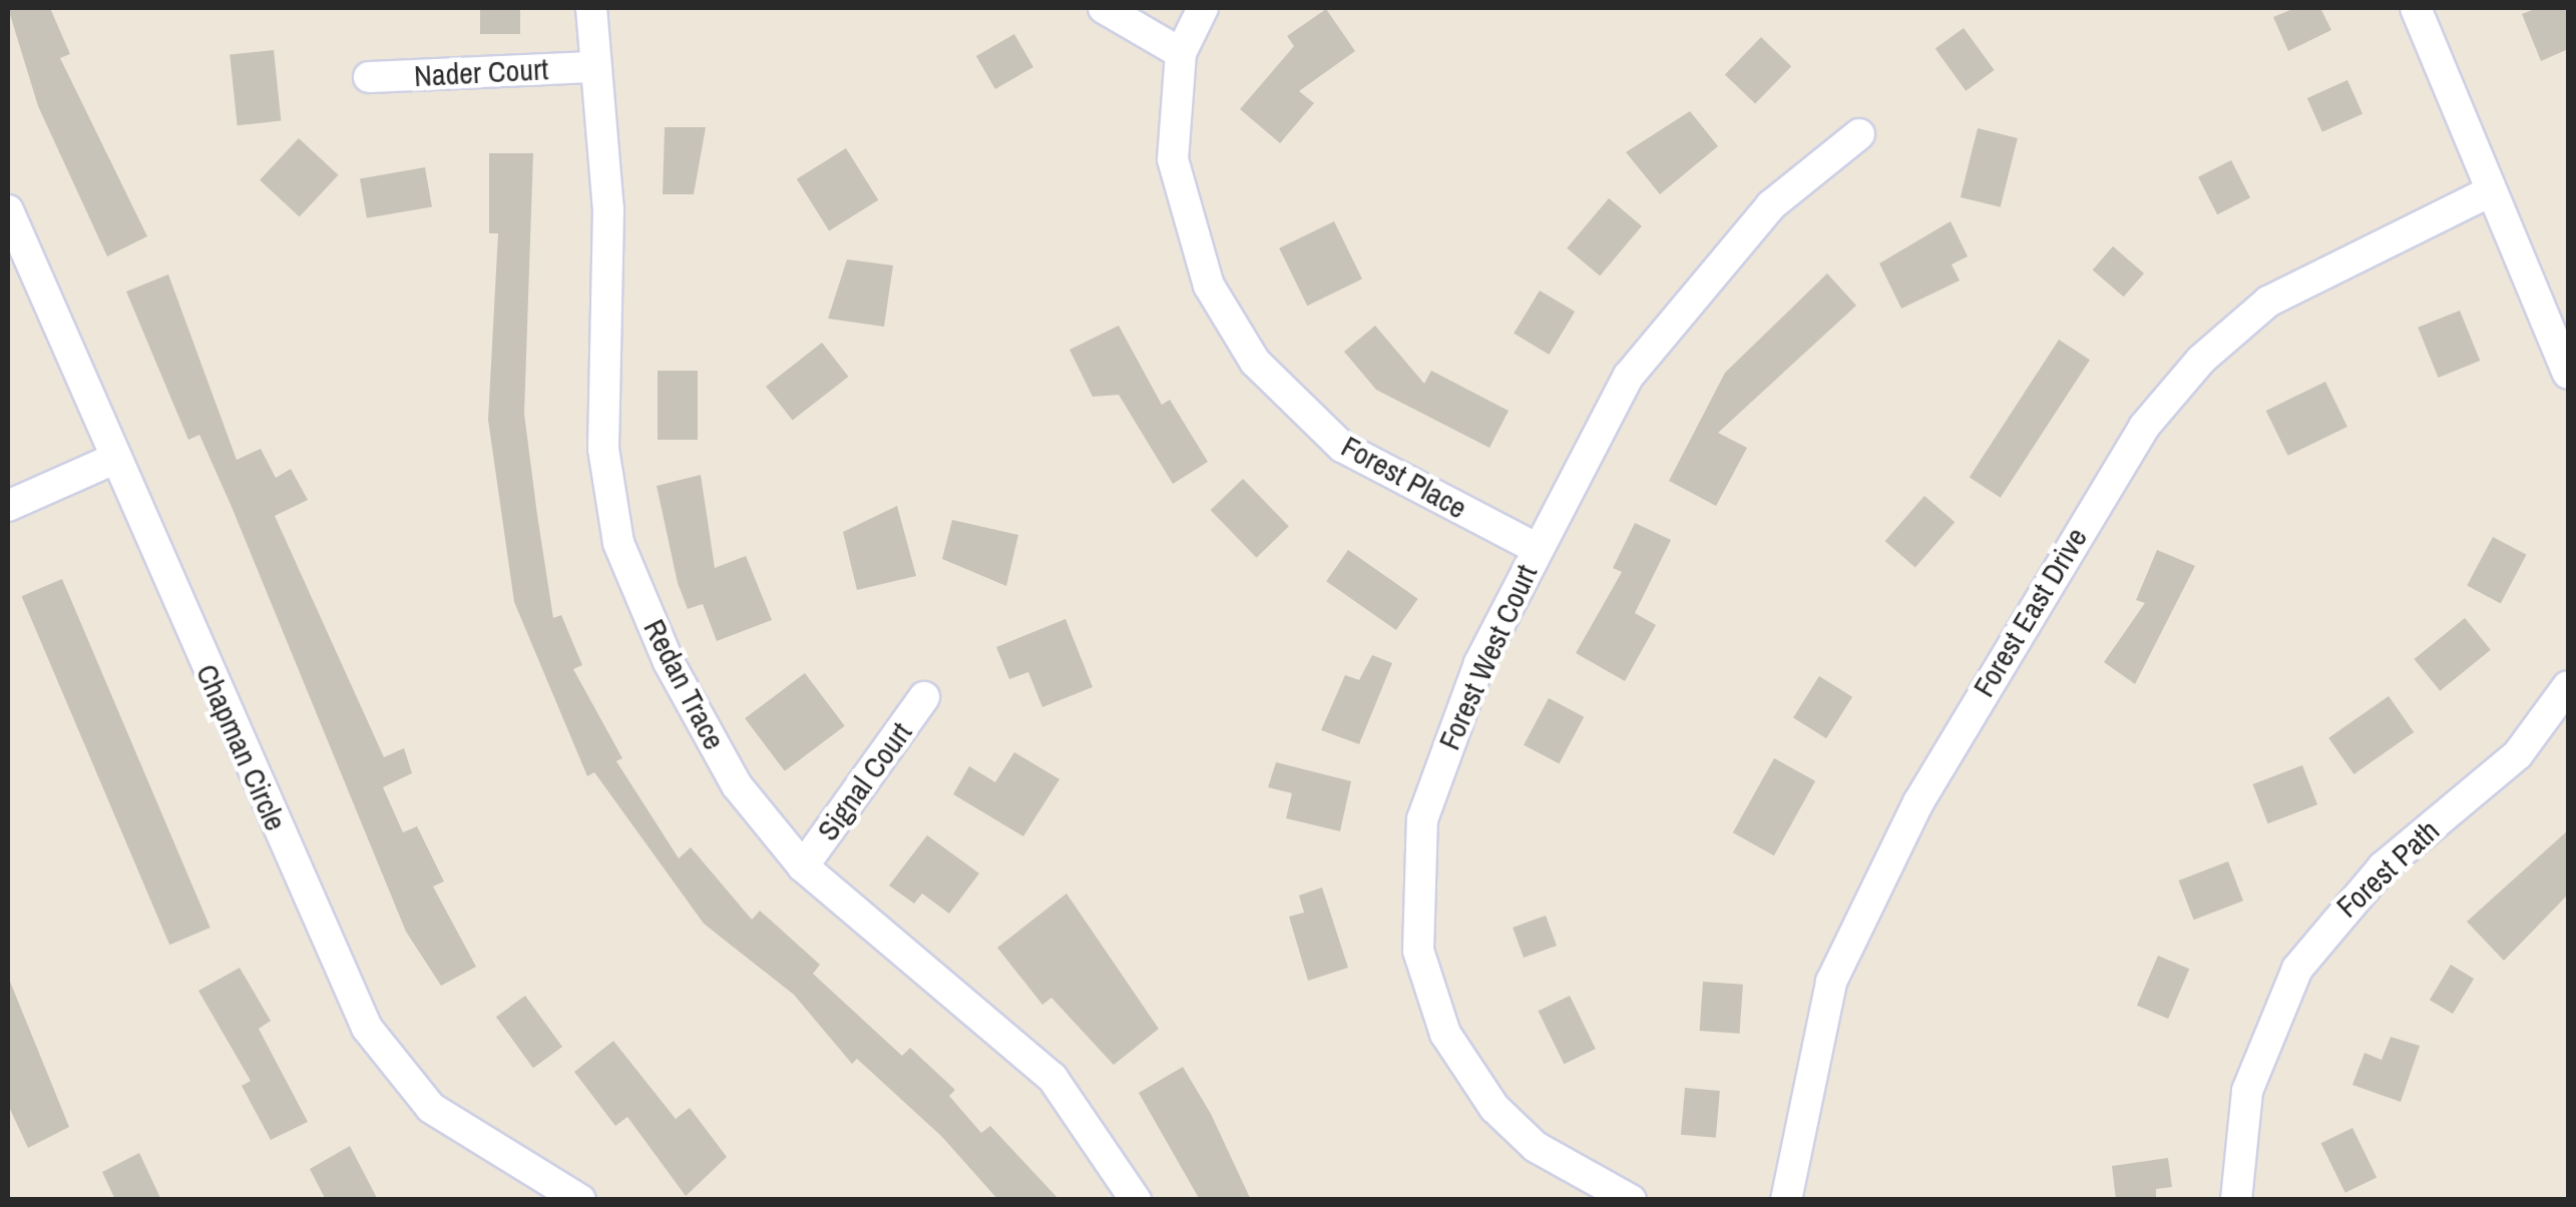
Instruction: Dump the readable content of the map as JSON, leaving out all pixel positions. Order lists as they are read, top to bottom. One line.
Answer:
{"streets":{"street":["Nader Court","Forest Place","Forest East Drive","Forest West Court","Redan Trace","Chapman Circle","Signal Court","Forest Path"]},"crossings":[["Nader Court","Redan Trace"],["Forest Place","Forest West Court"],["Redan Trace","Signal Court"]]}
